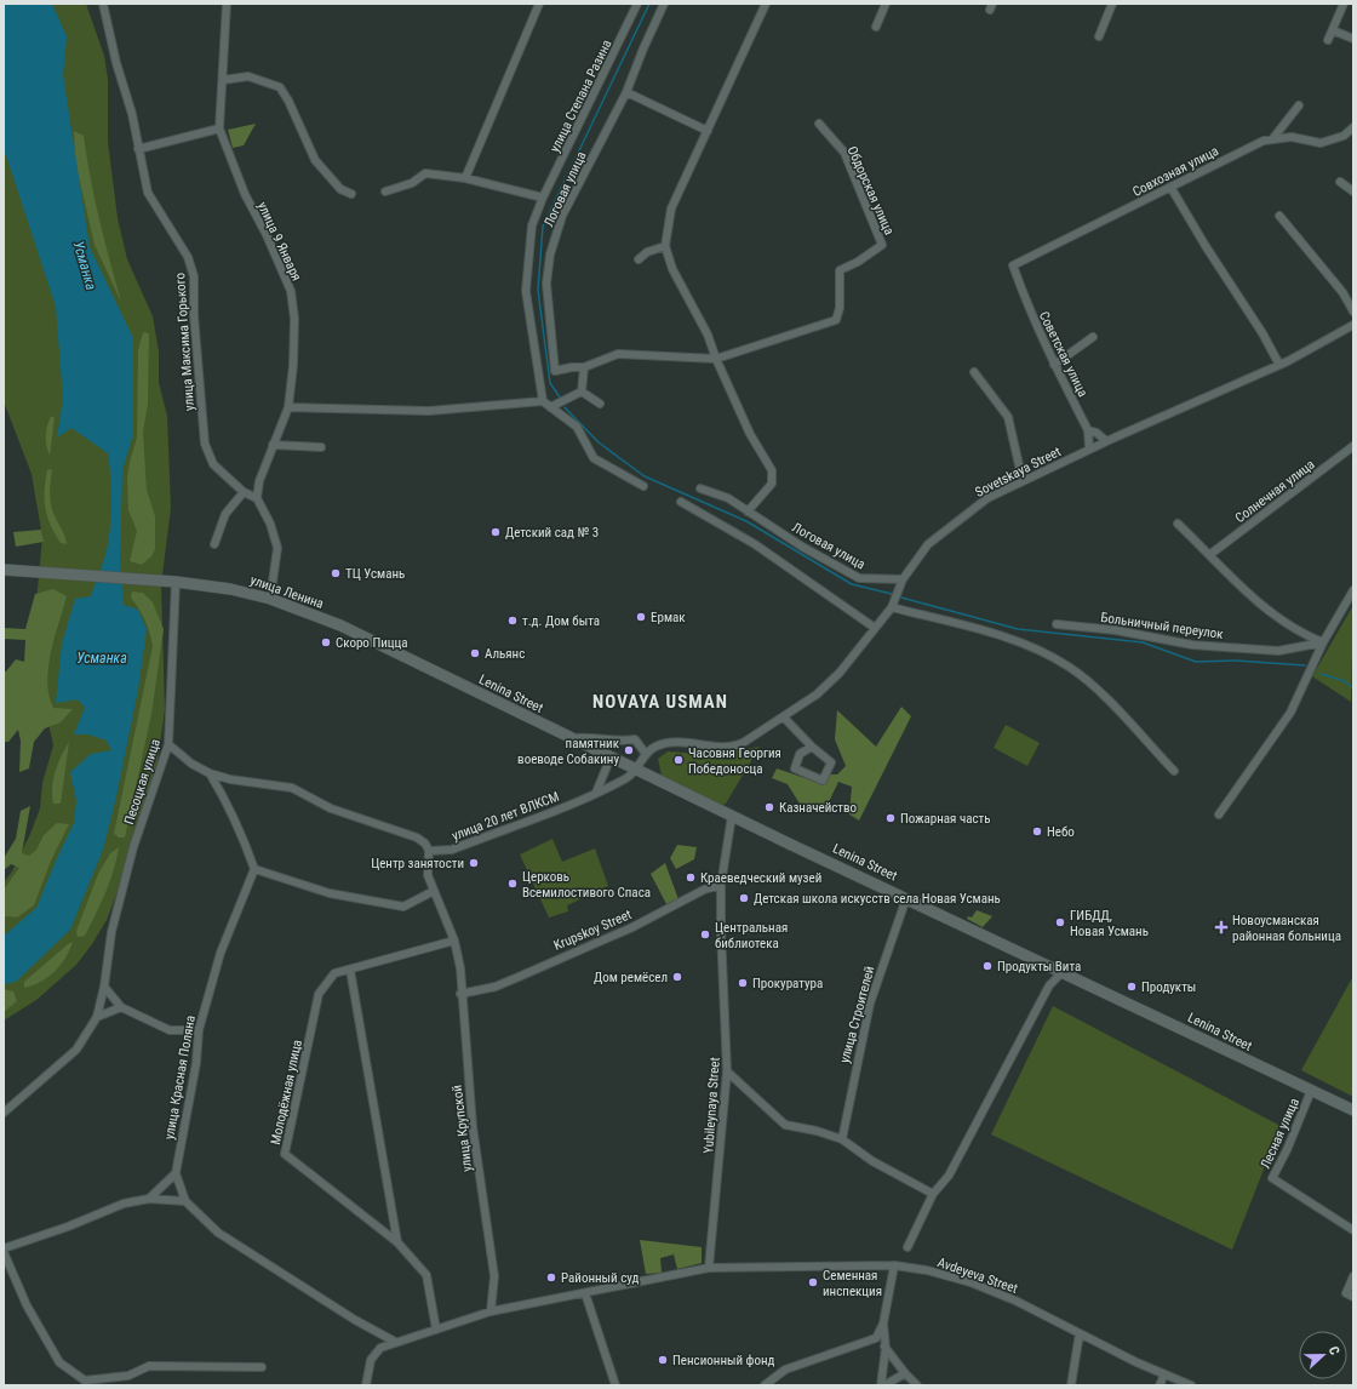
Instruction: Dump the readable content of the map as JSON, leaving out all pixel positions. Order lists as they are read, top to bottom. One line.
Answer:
{"streets":{"main road":["улица Ленина","Lenina Street"],"street":["улица Степана Разина","Совхозная улица","Логовая улица","Обдорская улица","улица 9 Января","улица Максима Горького","Советская улица","Sovetskaya Street","Солнечная улица","Больничный переулок","Песоцкая улица","улица 20 лет ВЛКСМ","Krupskoy Street","улица Строителей","улица Красная Поляна","Молодёжная улица","Yubileynaya Street","улица Крупской","Лесная улица","Avdeyeva Street"]},"crossings":[["Совхозная улица","Советская улица"],["Логовая улица","Обдорская улица"],["Логовая улица","Sovetskaya Street"],["улица 9 Января","улица Максима Горького"],["улица Ленина","Lenina Street"],["улица Ленина","Песоцкая улица"],["Lenina Street","улица 20 лет ВЛКСМ"],["Lenina Street","улица Строителей"],["Lenina Street","Лесная улица"],["улица 20 лет ВЛКСМ","улица Крупской"],["Krupskoy Street","Yubileynaya Street"],["Krupskoy Street","улица Крупской"],["Молодёжная улица","улица Крупской"],["Yubileynaya Street","Avdeyeva Street"]],"districts":["NOVAYA USMAN"],"water":["Усманка"],"places":{"other":["Детский сад № 3","ТЦ Усмань","Ермак","т.д. Дом быта","Скоро Пицца","Альянс","памятник воеводе Собакину","Часовня Георгия Победоносца","Казначейство","Пожарная часть","Небо","Центр занятости","Краеведческий музей","Церковь Всемилостивого Спаса","Детская школа искусств села Новая Усмань","ГИБДД, Новая Усмань","Центральная библиотека","Продукты Вита","Дом ремёсел","Прокуратура","Продукты","Районный суд","Семенная инспекция","Пенсионный фонд"],"health":["Новоусманская районная больница"]},"north":"right"}
